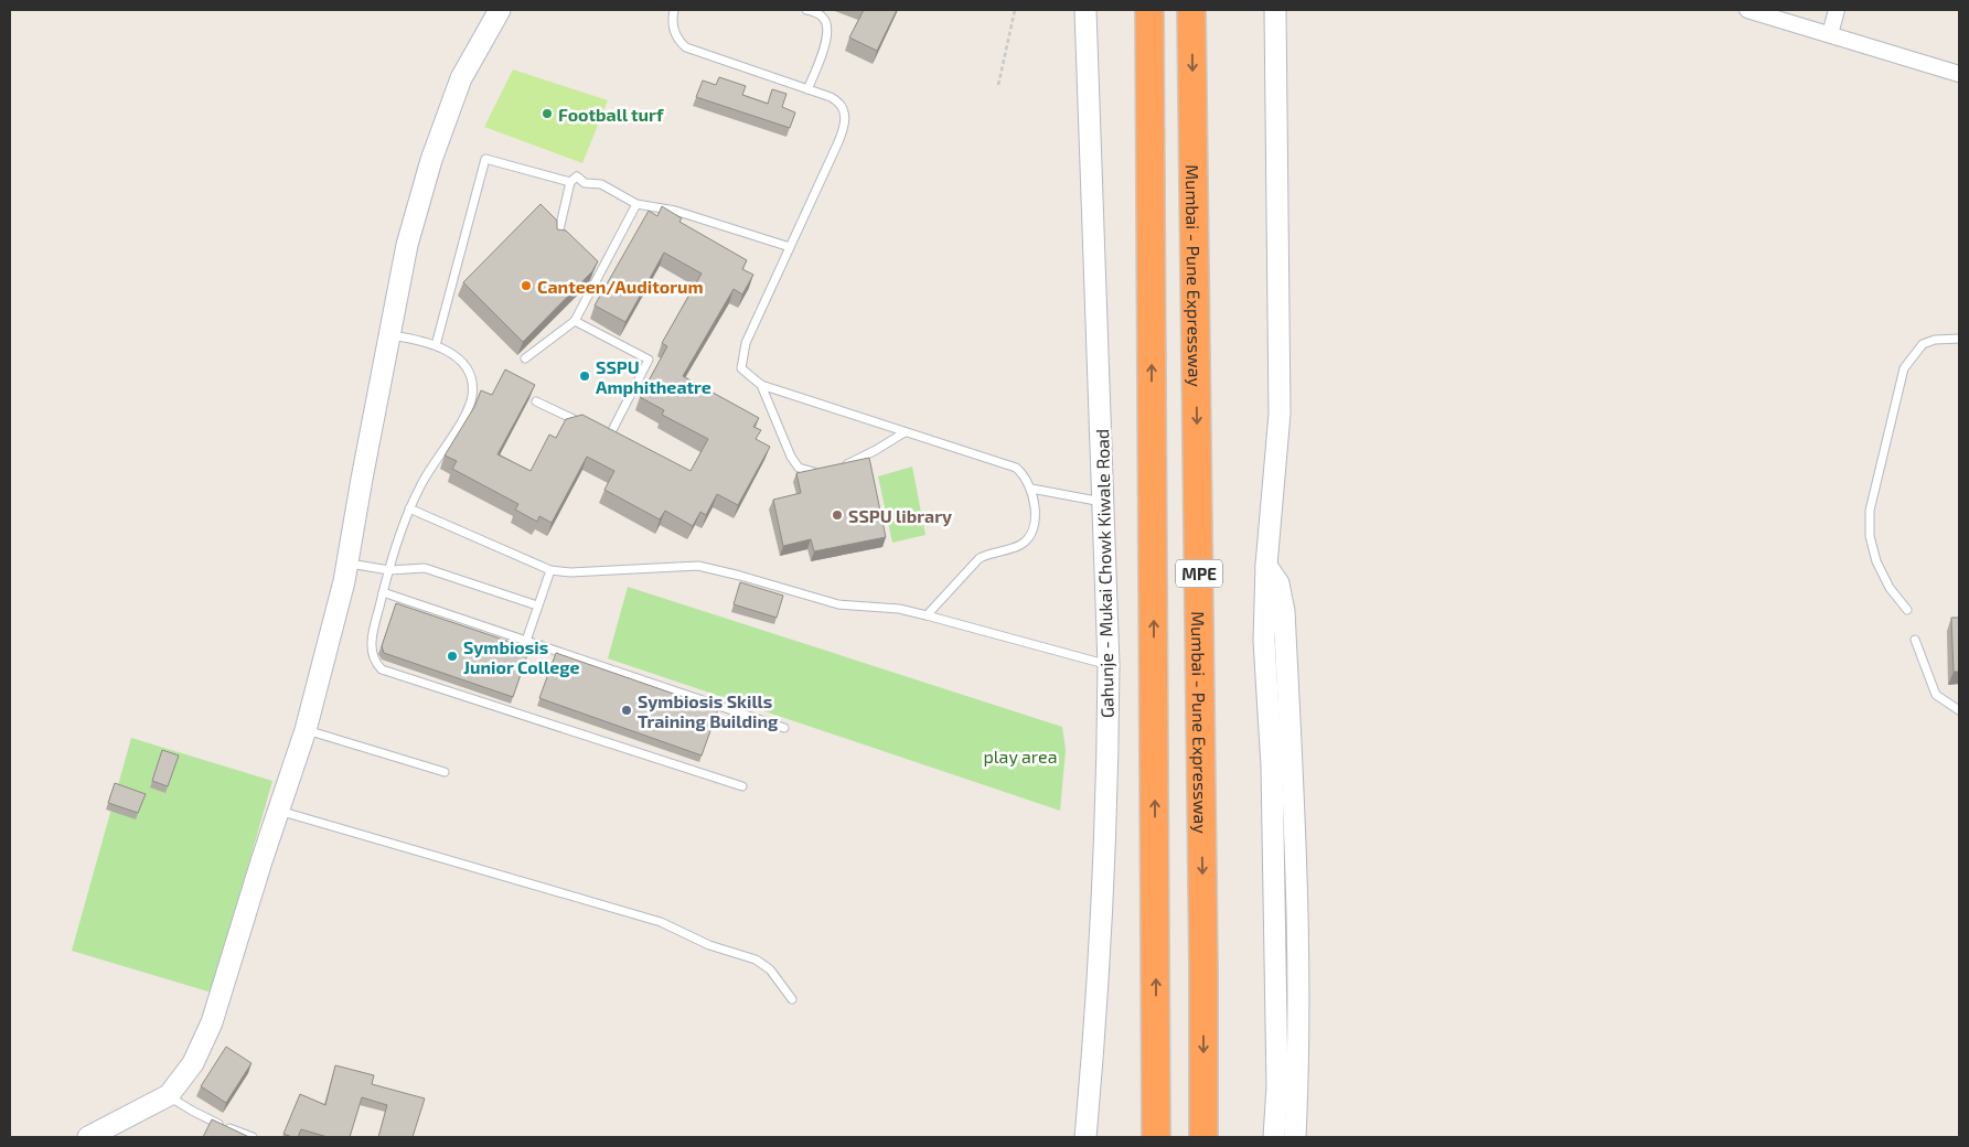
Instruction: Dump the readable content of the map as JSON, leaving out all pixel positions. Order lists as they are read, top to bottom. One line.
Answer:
{"streets":{"highway":["Mumbai - Pune Expressway","MPE"],"street":["Gahunje - Mukai Chowk Kiwale Road"]},"parks":["play area"],"places":["Football turf","Canteen/Auditorum","SSPU Amphitheatre","SSPU library","Symbiosis Junior College","Symbiosis Skills Training Building"]}
